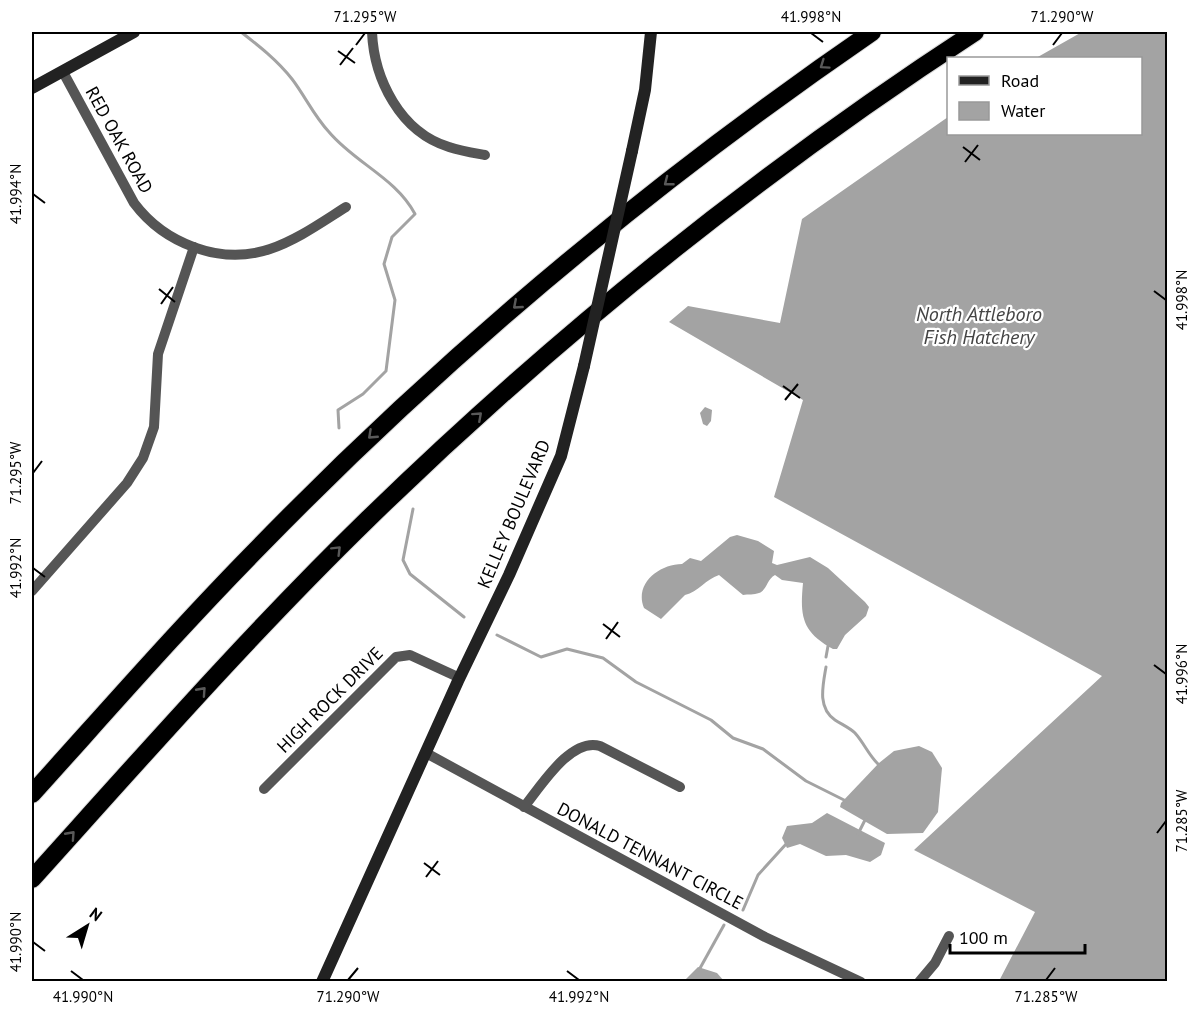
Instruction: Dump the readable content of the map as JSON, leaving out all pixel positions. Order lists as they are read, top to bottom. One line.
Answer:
{"streets":{"main road":["KELLEY BOULEVARD"],"street":["RED OAK ROAD","HIGH ROCK DRIVE","DONALD TENNANT CIRCLE"]},"crossings":[["KELLEY BOULEVARD","HIGH ROCK DRIVE"],["KELLEY BOULEVARD","DONALD TENNANT CIRCLE"]],"water":["North Attleboro Fish Hatchery"],"legend":["Road","Water"],"scale_bar":"100 m","north":"top right","coordinates":["71.295°W","41.998°N","71.290°W","41.994°N","41.992°N","41.996°N","71.285°W","41.990°N"]}
